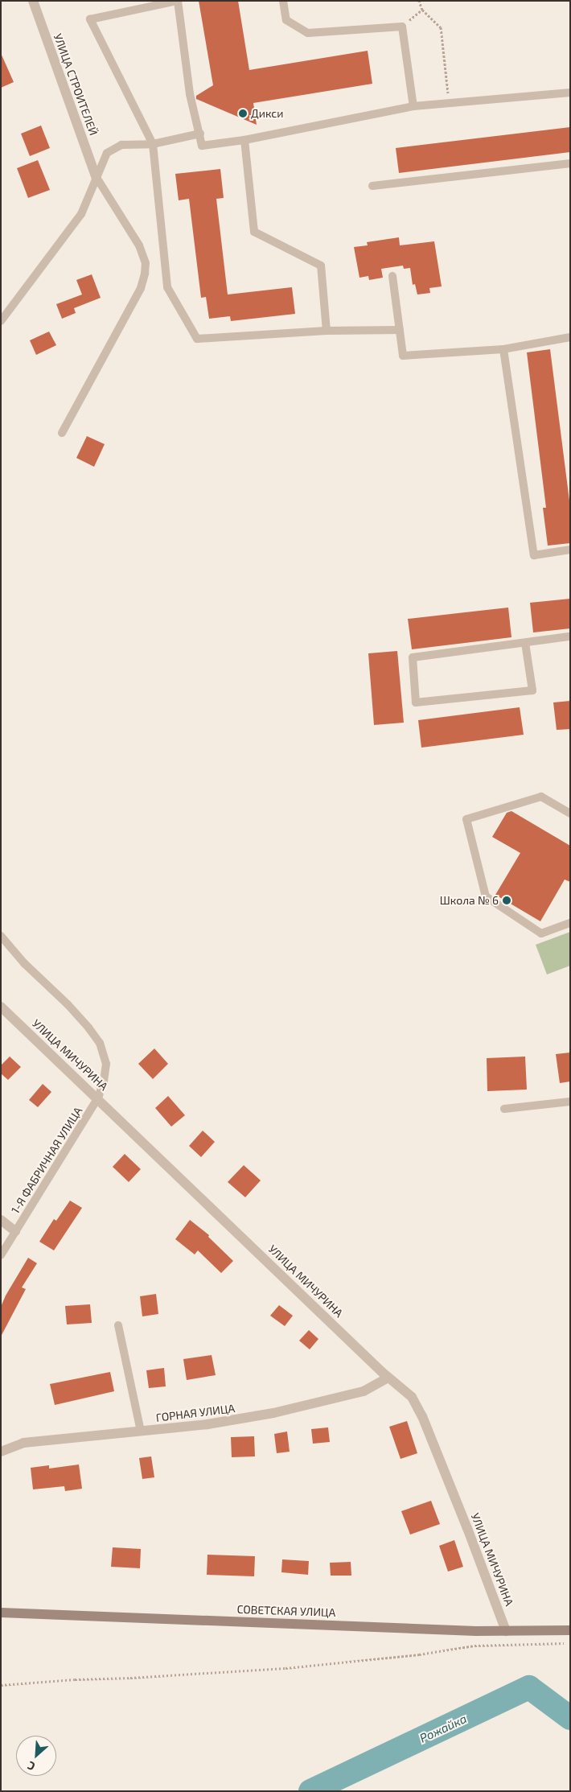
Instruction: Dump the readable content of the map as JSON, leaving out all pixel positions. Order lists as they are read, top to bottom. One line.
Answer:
{"streets":{"main road":["СОВЕТСКАЯ УЛИЦА"],"street":["УЛИЦА СТРОИТЕЛЕЙ","УЛИЦА МИЧУРИНА","ГОРНАЯ УЛИЦА"],"lane":["1-Я ФАБРИЧНАЯ УЛИЦА"]},"crossings":[["УЛИЦА МИЧУРИНА","1-Я ФАБРИЧНАЯ УЛИЦА"],["УЛИЦА МИЧУРИНА","ГОРНАЯ УЛИЦА"],["УЛИЦА МИЧУРИНА","СОВЕТСКАЯ УЛИЦА"]],"water":["Рожайка"],"places":["Дикси","Школа № 6"],"north":"bottom left"}
